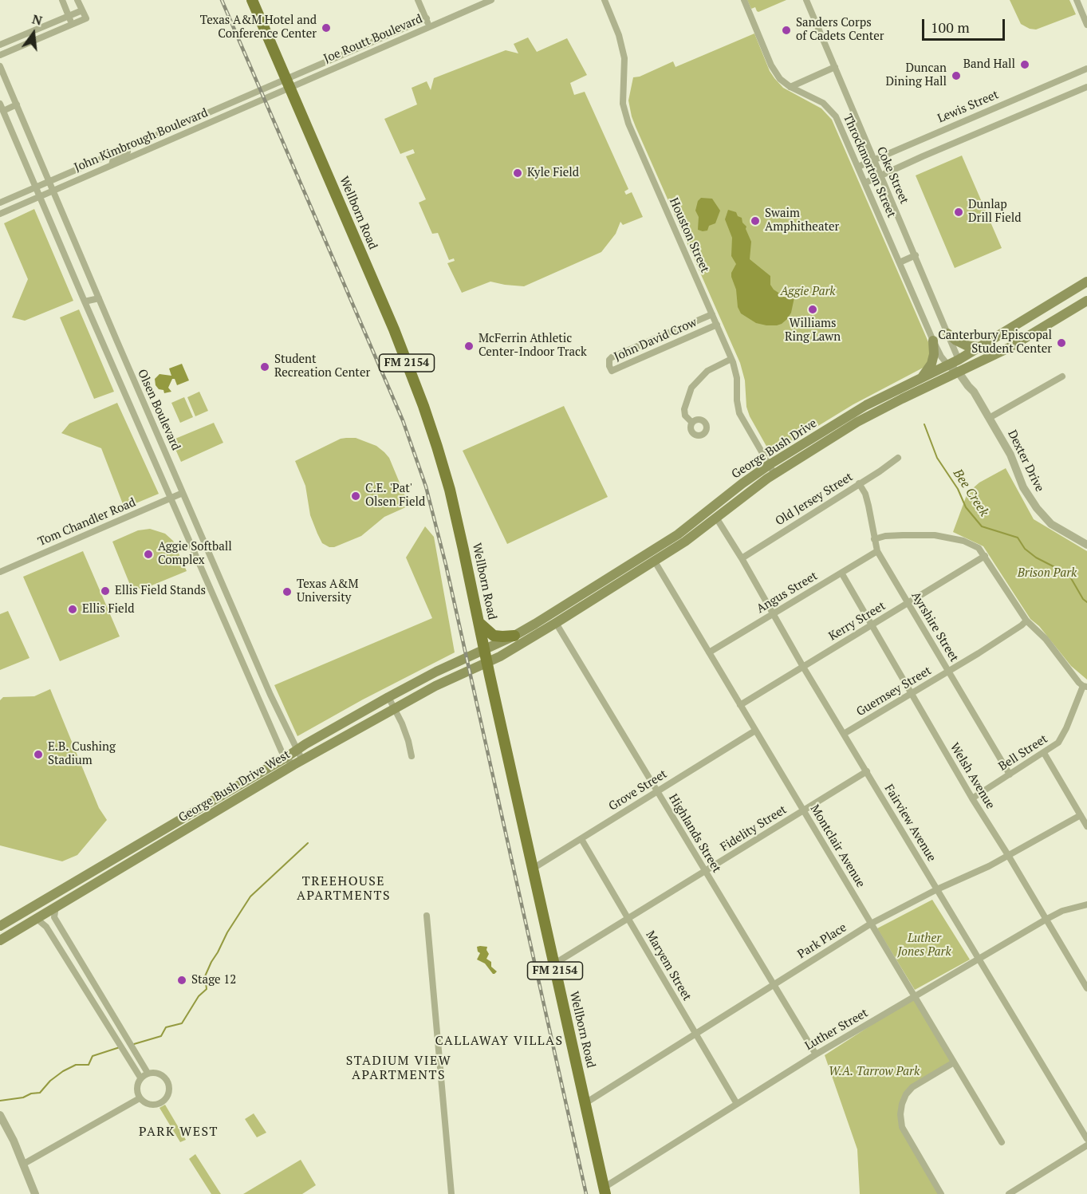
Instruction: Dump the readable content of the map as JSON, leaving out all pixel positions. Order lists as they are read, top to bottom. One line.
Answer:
{"streets":{"main road":["Wellborn Road","FM 2154","George Bush Drive","George Bush Drive West"],"street":["Joe Routt Boulevard","Lewis Street","John Kimbrough Boulevard","Throckmorton Street","Coke Street","Houston Street","John David Crow","Olsen Boulevard","Dexter Drive","Old Jersey Street","Tom Chandler Road","Angus Street","Kerry Street","Ayrshire Street","Guernsey Street","Bell Street","Welsh Avenue","Grove Street","Fairview Avenue","Fidelity Street","Highlands Street","Montclair Avenue","Park Place","Maryem Street","Luther Street"]},"crossings":[["Joe Routt Boulevard","John Kimbrough Boulevard"],["Joe Routt Boulevard","Wellborn Road"],["Lewis Street","Throckmorton Street"],["Lewis Street","Coke Street"],["John Kimbrough Boulevard","Wellborn Road"],["John Kimbrough Boulevard","Olsen Boulevard"],["Throckmorton Street","George Bush Drive"],["Coke Street","George Bush Drive"],["Wellborn Road","George Bush Drive"],["Wellborn Road","George Bush Drive West"],["Wellborn Road","Grove Street"],["Wellborn Road","Fidelity Street"],["Wellborn Road","Park Place"],["Wellborn Road","Luther Street"],["Houston Street","John David Crow"],["Houston Street","George Bush Drive"],["Olsen Boulevard","Tom Chandler Road"],["Olsen Boulevard","George Bush Drive West"],["George Bush Drive","Dexter Drive"],["George Bush Drive","George Bush Drive West"],["George Bush Drive","Fairview Avenue"],["George Bush Drive","Highlands Street"],["George Bush Drive","Montclair Avenue"],["Old Jersey Street","Ayrshire Street"],["Old Jersey Street","Fairview Avenue"],["Angus Street","Ayrshire Street"],["Angus Street","Welsh Avenue"],["Angus Street","Fairview Avenue"],["Angus Street","Montclair Avenue"],["Kerry Street","Ayrshire Street"],["Kerry Street","Welsh Avenue"],["Kerry Street","Fairview Avenue"],["Kerry Street","Montclair Avenue"],["Ayrshire Street","Guernsey Street"],["Ayrshire Street","Bell Street"],["Guernsey Street","Welsh Avenue"],["Guernsey Street","Fairview Avenue"],["Bell Street","Welsh Avenue"],["Welsh Avenue","Park Place"],["Welsh Avenue","Luther Street"],["Grove Street","Highlands Street"],["Grove Street","Montclair Avenue"],["Grove Street","Maryem Street"],["Fairview Avenue","Fidelity Street"],["Fairview Avenue","Park Place"],["Fairview Avenue","Luther Street"],["Fidelity Street","Highlands Street"],["Fidelity Street","Montclair Avenue"],["Fidelity Street","Maryem Street"],["Highlands Street","Park Place"],["Highlands Street","Luther Street"],["Montclair Avenue","Park Place"],["Montclair Avenue","Luther Street"],["Park Place","Maryem Street"],["Maryem Street","Luther Street"]],"districts":["TREEHOUSE APARTMENTS","CALLAWAY VILLAS","STADIUM VIEW APARTMENTS","PARK WEST"],"water":["Bee Creek"],"parks":["Aggie Park","Brison Park","Luther Jones Park","W.A. Tarrow Park"],"places":["Texas A&M Hotel and Conference Center","Sanders Corps of Cadets Center","Band Hall","Duncan Dining Hall","Kyle Field","Dunlap Drill Field","Swaim Amphitheater","Williams Ring Lawn","Canterbury Episcopal Student Center","McFerrin Athletic Center-Indoor Track","Student Recreation Center","C.E. 'Pat' Olsen Field","Aggie Softball Complex","Ellis Field Stands","Texas A&M University","Ellis Field","E.B. Cushing Stadium","Stage 12"],"scale_bar":"100 m","north":"top"}
